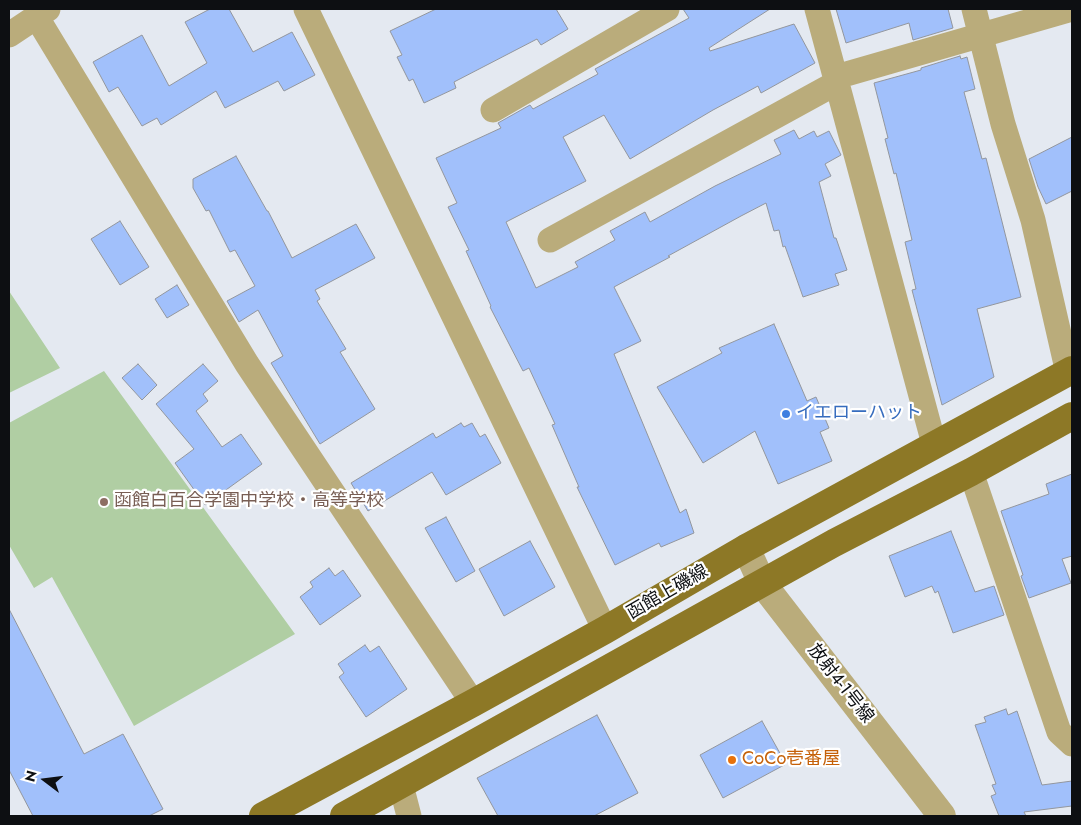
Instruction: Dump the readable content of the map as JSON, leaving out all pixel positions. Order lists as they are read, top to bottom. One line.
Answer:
{"streets":{"main road":["函館上磯線"],"street":["放射4-1号線"]},"crossings":[["函館上磯線","放射4-1号線"]],"places":["イエローハット","函館白百合学園中学校・高等学校","CoCo壱番屋"],"north":"left"}
